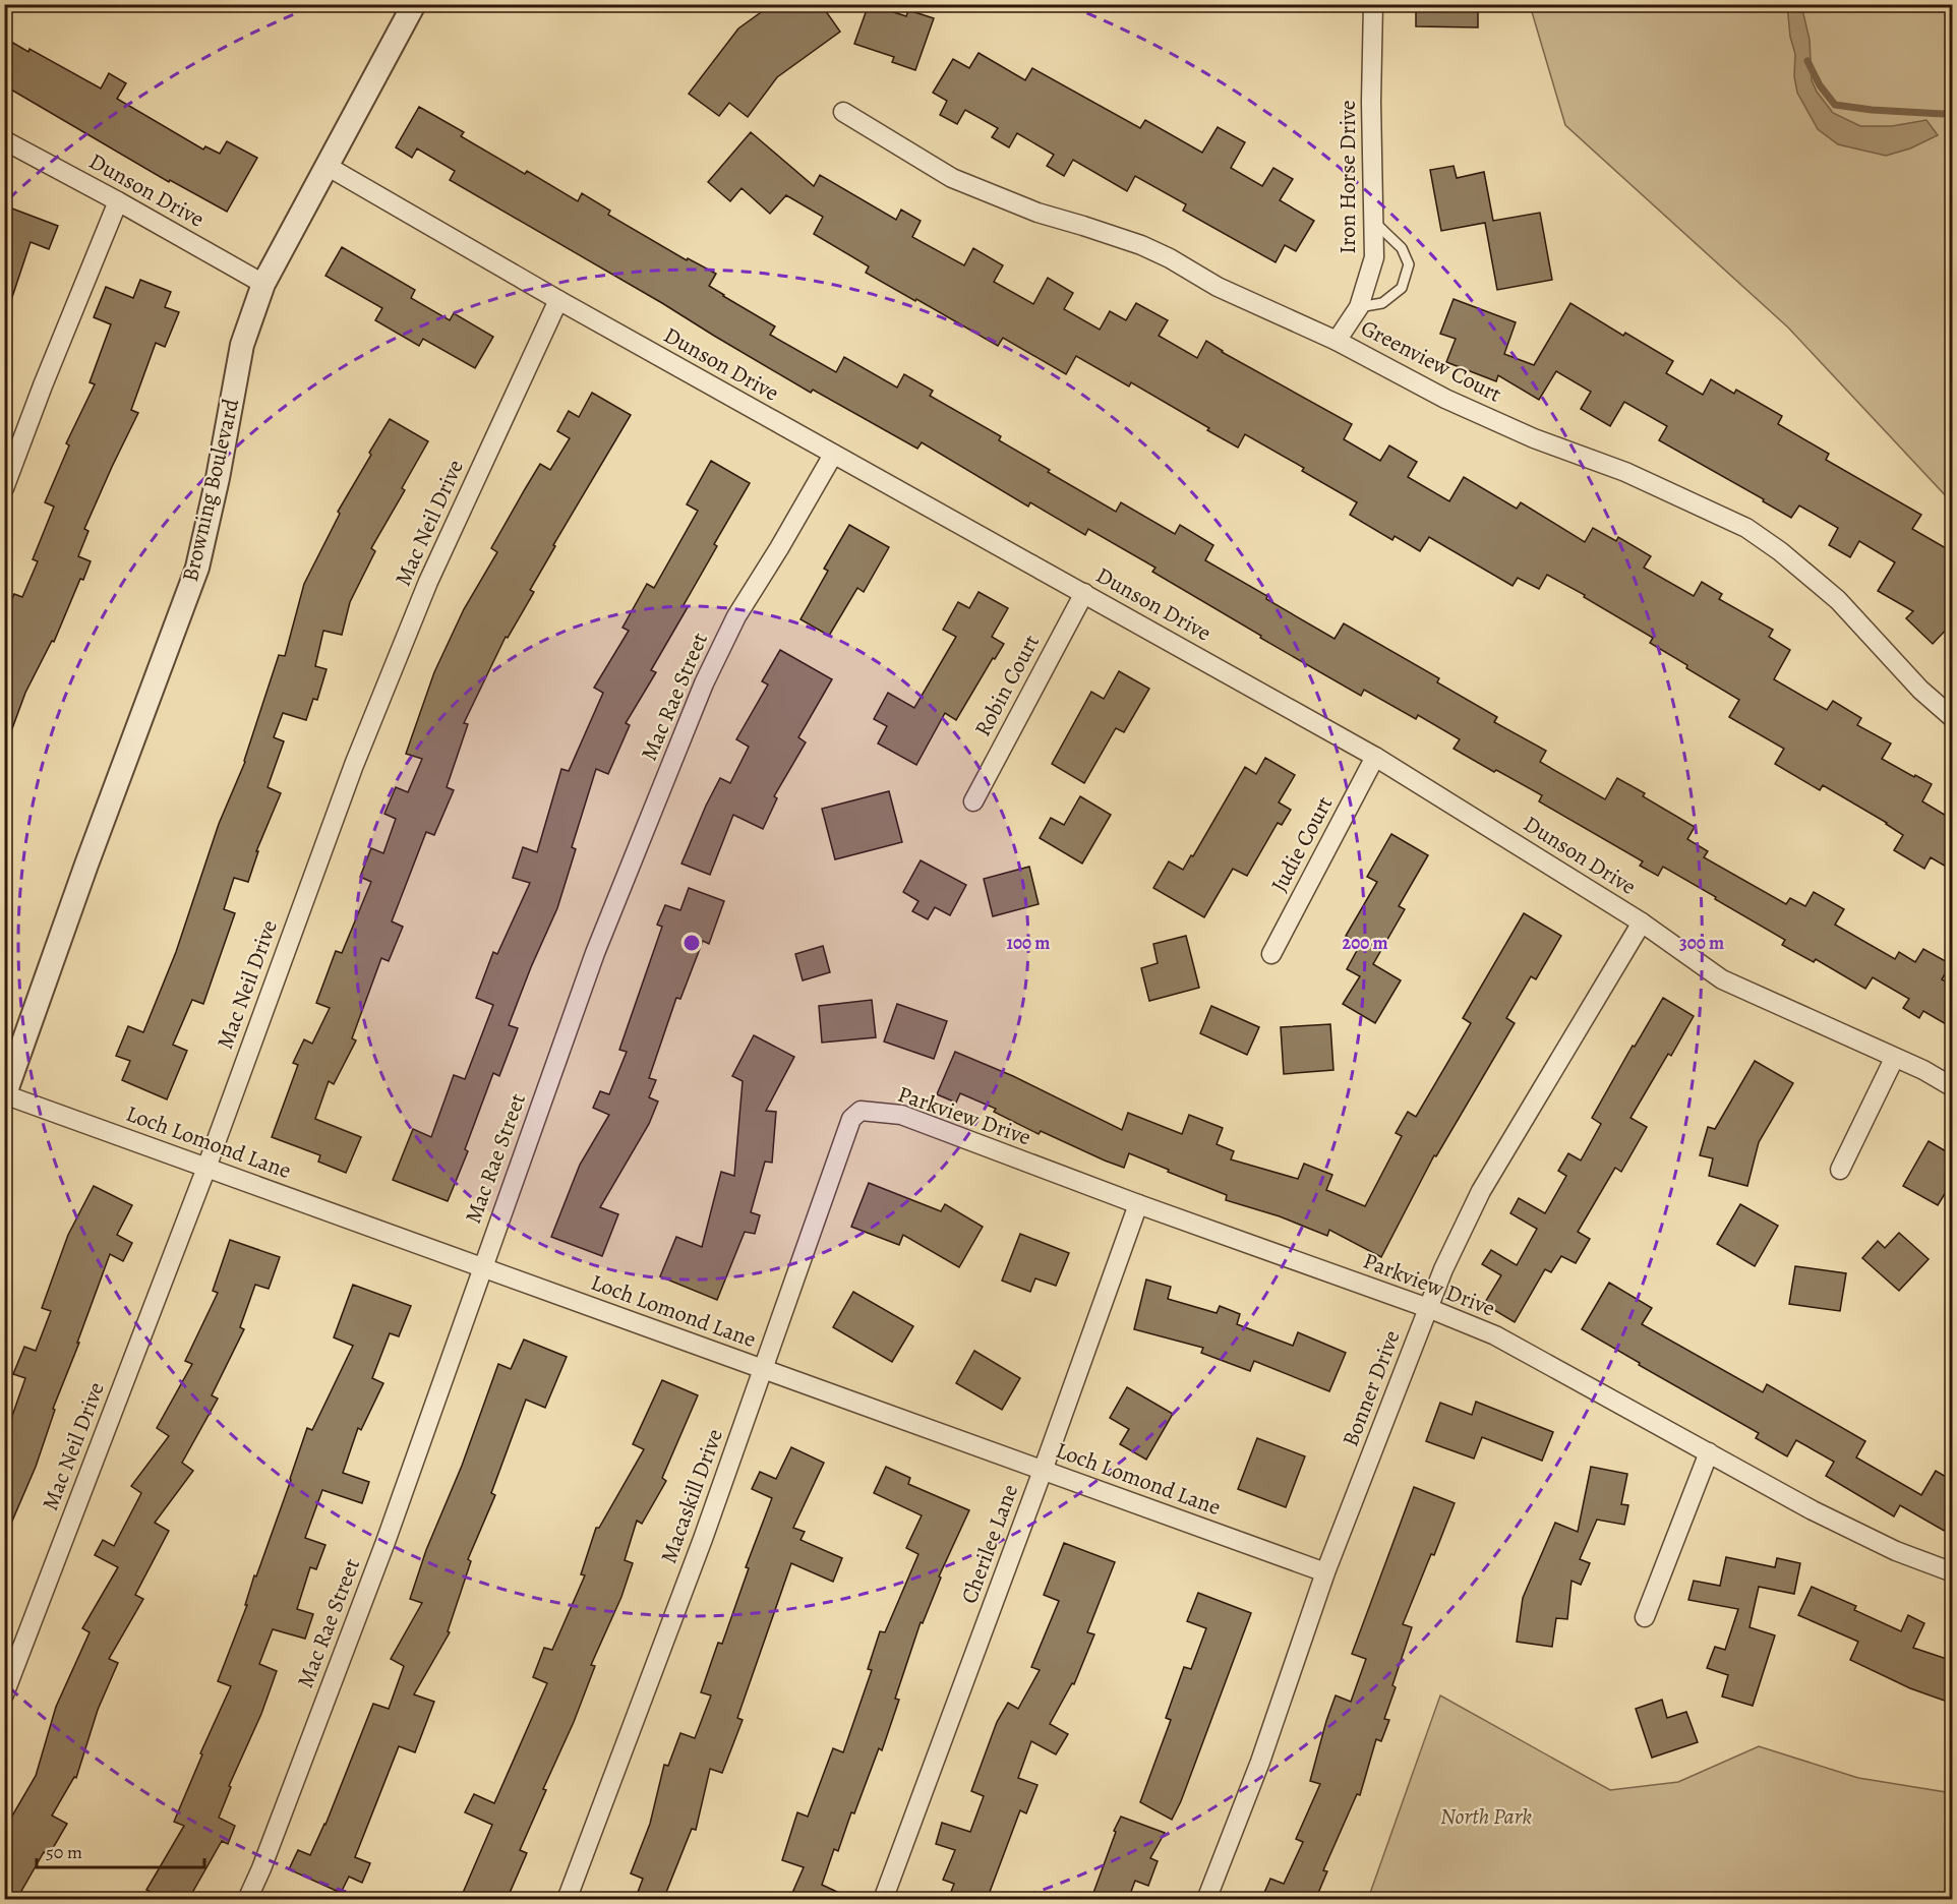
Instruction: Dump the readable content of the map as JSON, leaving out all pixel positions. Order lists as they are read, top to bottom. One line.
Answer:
{"streets":{"street":["Iron Horse Drive","Dunson Drive","Greenview Court","Browning Boulevard","Mac Neil Drive","Robin Court","Mac Rae Street","Judie Court","Parkview Drive","Loch Lomond Lane","Bonner Drive","Macaskill Drive","Cherilee Lane"]},"crossings":[["Iron Horse Drive","Greenview Court"],["Dunson Drive","Browning Boulevard"],["Dunson Drive","Mac Neil Drive"],["Dunson Drive","Robin Court"],["Dunson Drive","Mac Rae Street"],["Dunson Drive","Judie Court"],["Dunson Drive","Bonner Drive"],["Browning Boulevard","Loch Lomond Lane"],["Mac Neil Drive","Loch Lomond Lane"],["Mac Rae Street","Loch Lomond Lane"],["Parkview Drive","Bonner Drive"],["Parkview Drive","Macaskill Drive"],["Parkview Drive","Cherilee Lane"],["Loch Lomond Lane","Bonner Drive"],["Loch Lomond Lane","Macaskill Drive"],["Loch Lomond Lane","Cherilee Lane"]],"parks":["North Park"],"scale_bar":"50 m","rings":["100 m","200 m","300 m"]}
